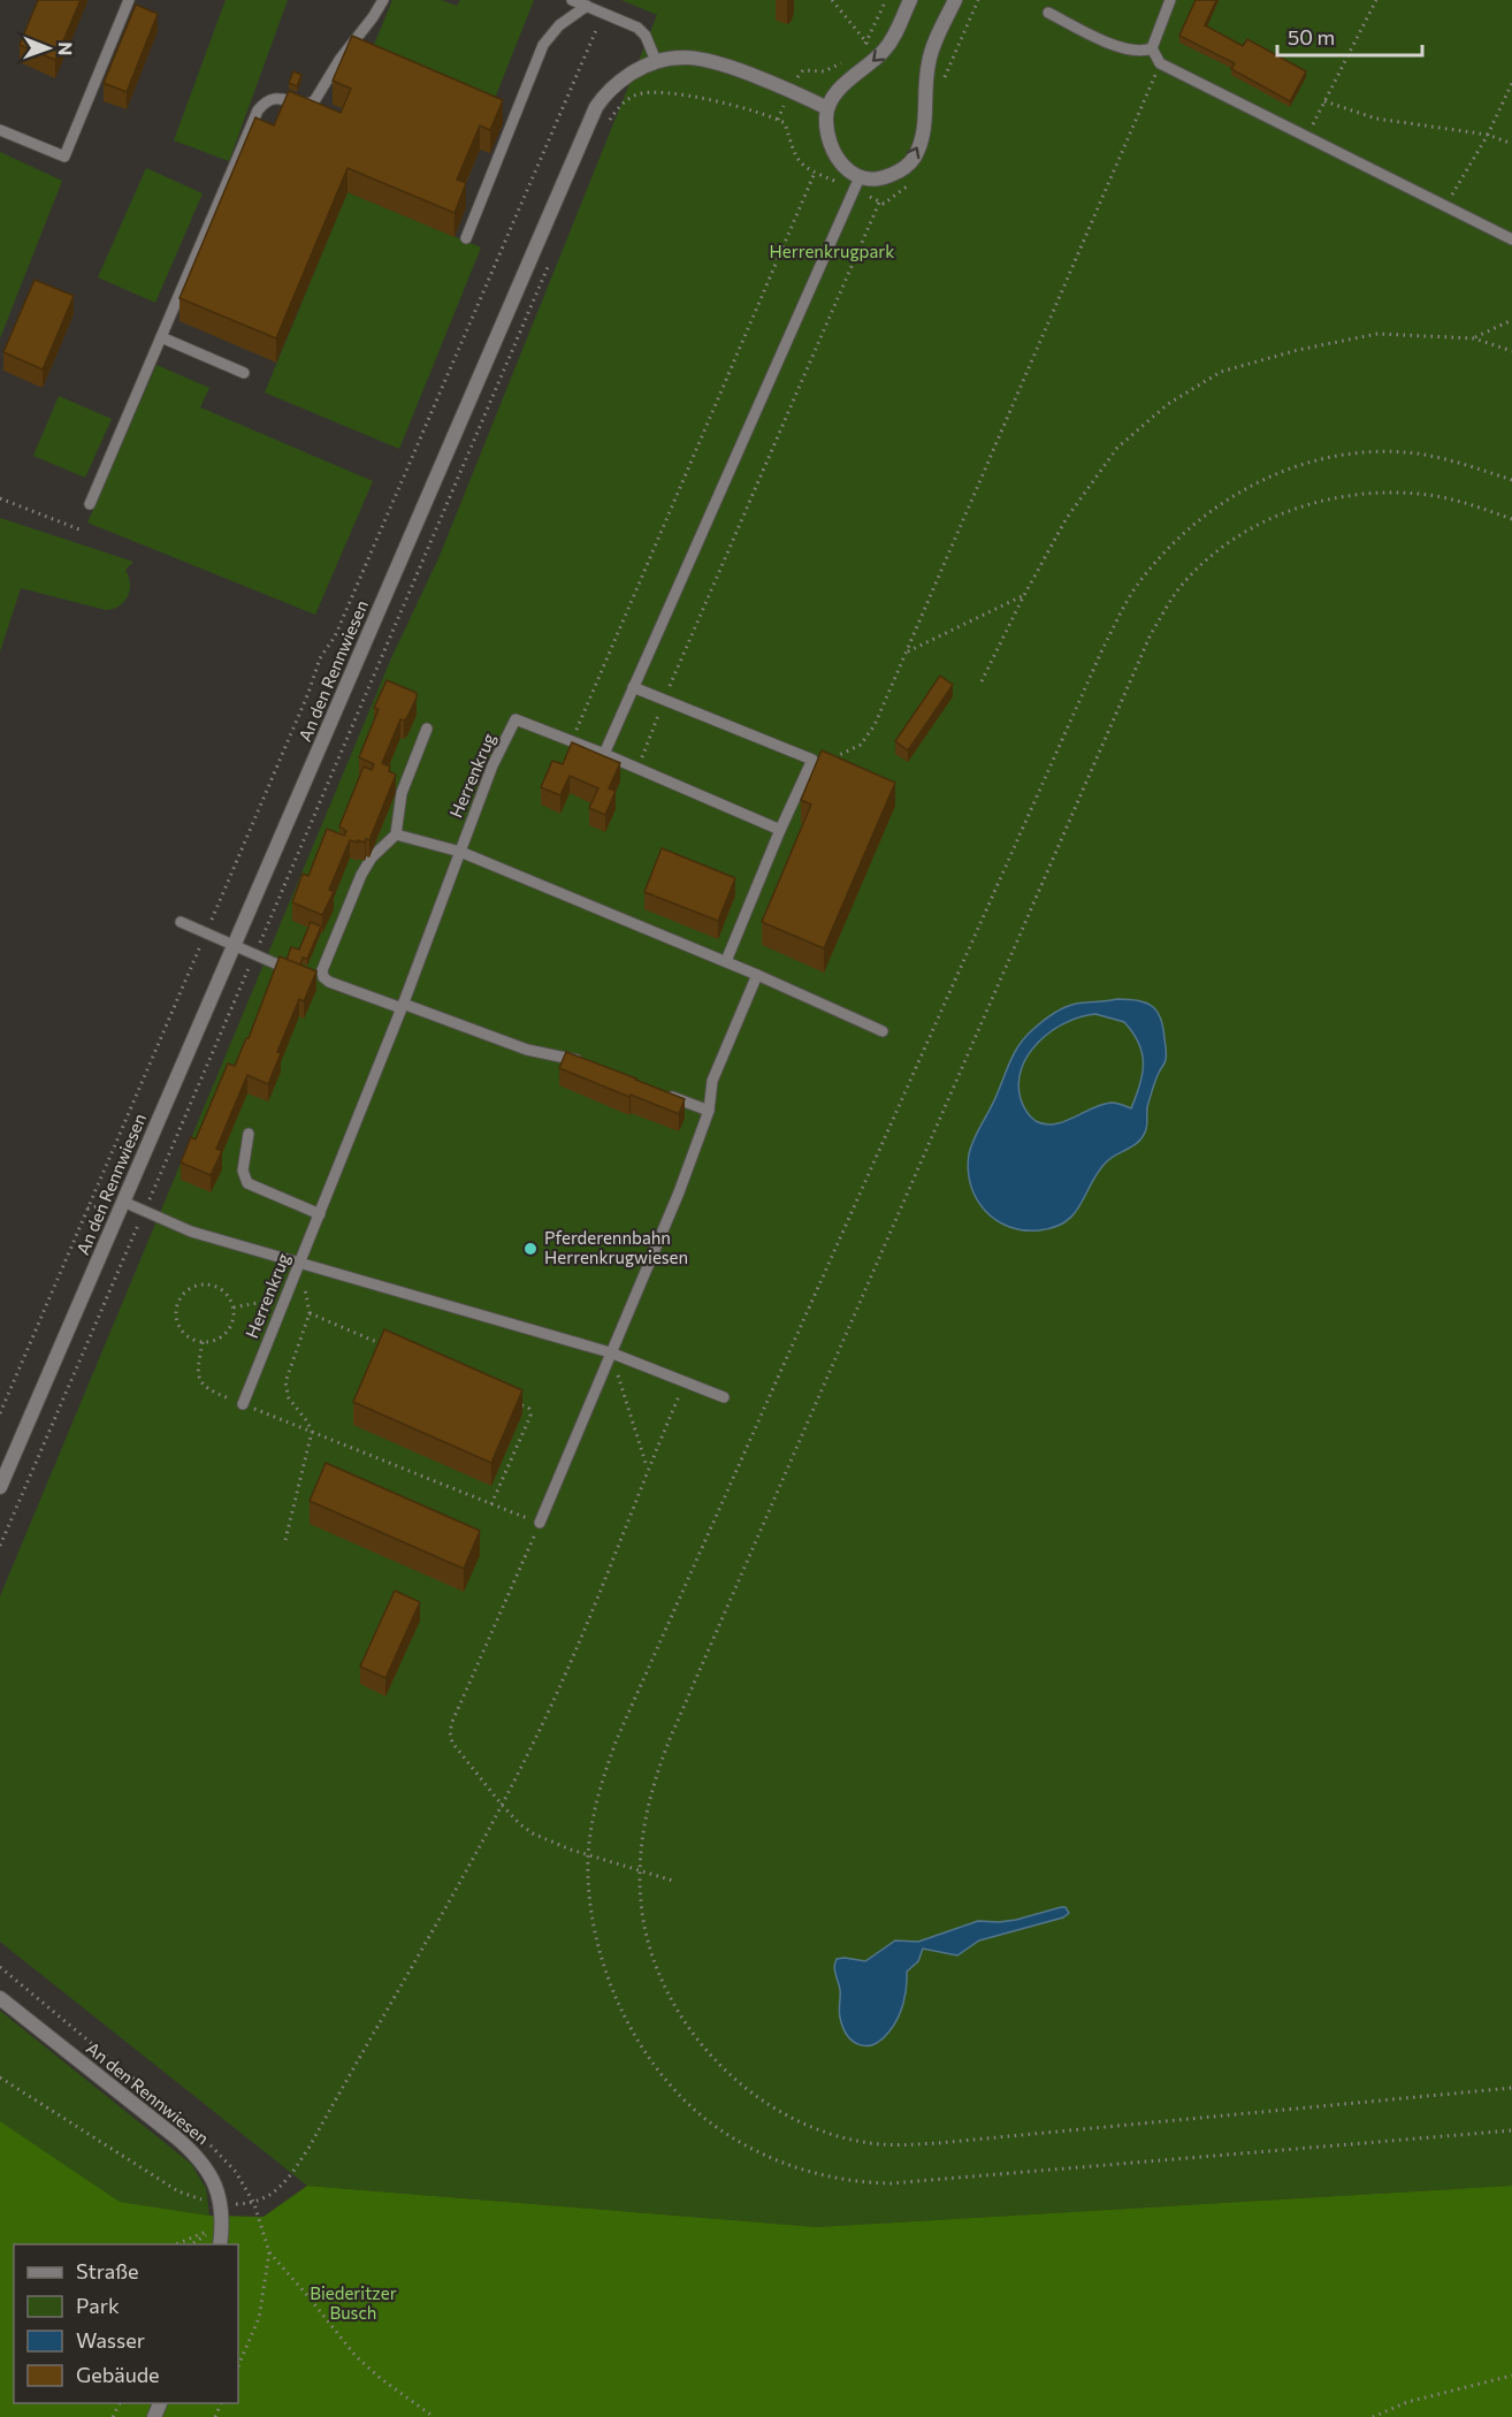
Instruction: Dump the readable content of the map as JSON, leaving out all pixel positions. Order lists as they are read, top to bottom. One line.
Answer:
{"streets":{"street":["An den Rennwiesen"],"lane":["Herrenkrug"]},"parks":["Herrenkrugpark","Biederitzer Busch"],"places":["Pferderennbahn Herrenkrugwiesen"],"legend":["Straße","Park","Wasser","Gebäude"],"scale_bar":"50 m","north":"right"}
